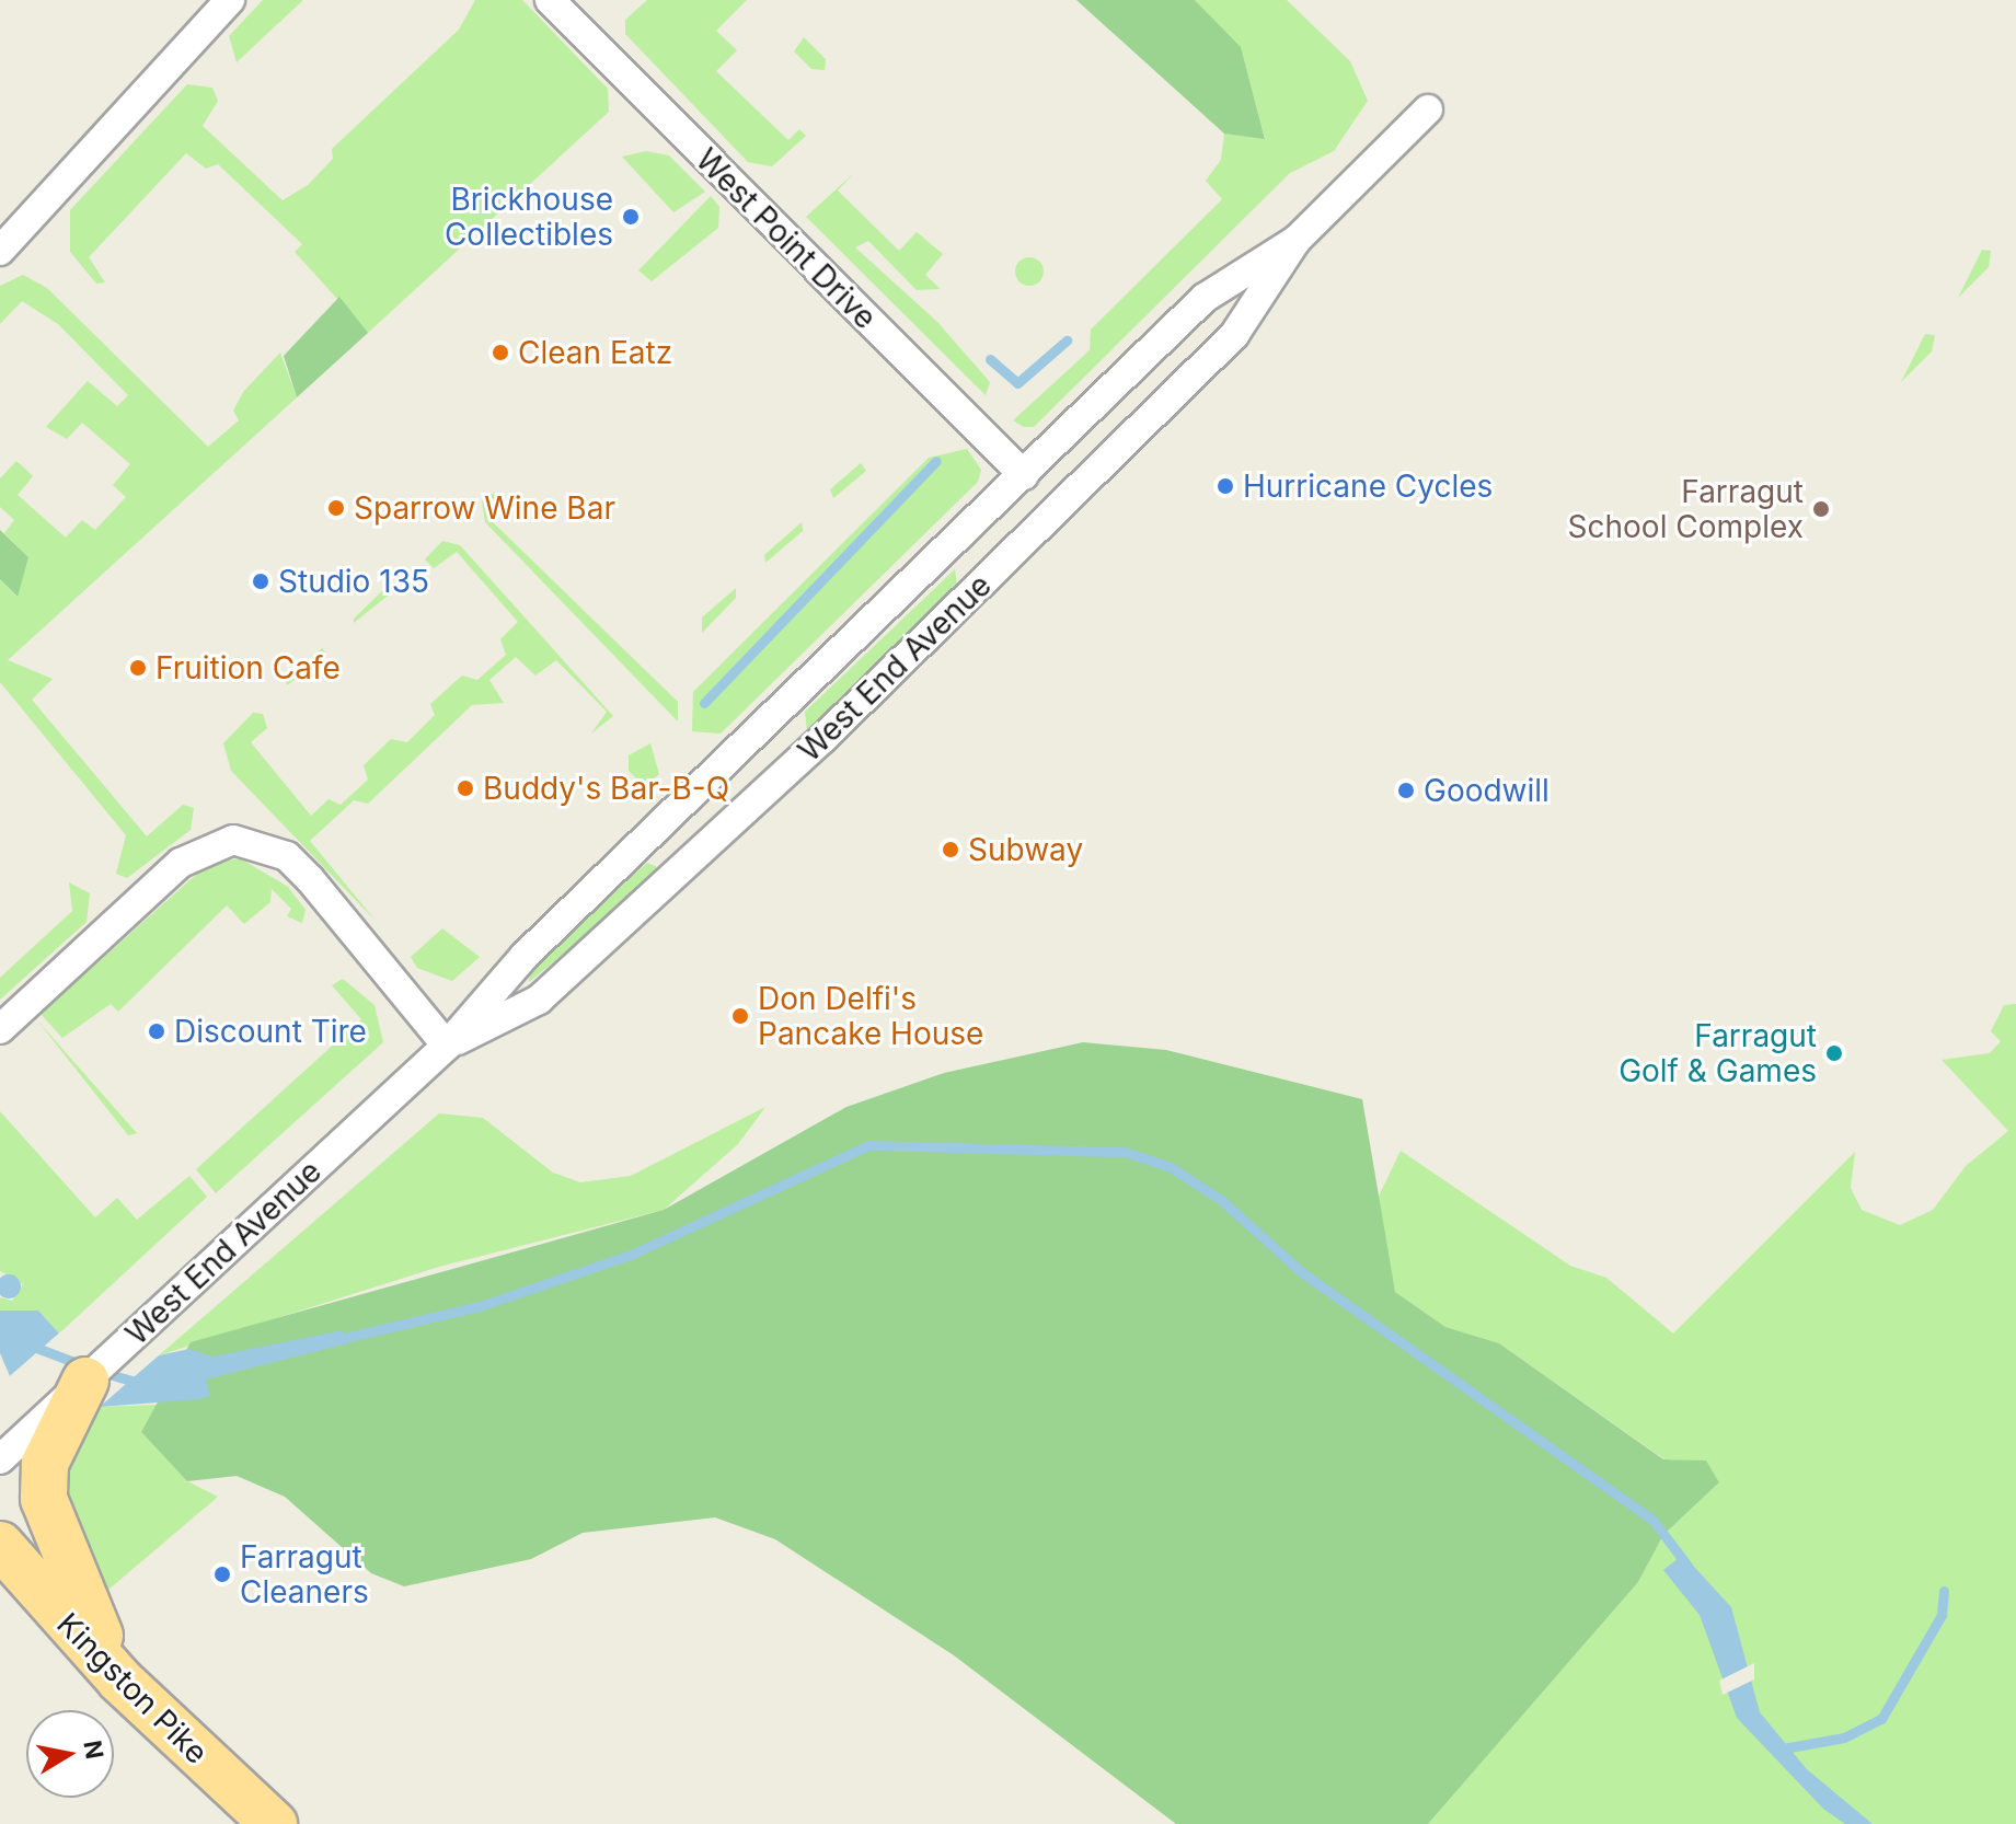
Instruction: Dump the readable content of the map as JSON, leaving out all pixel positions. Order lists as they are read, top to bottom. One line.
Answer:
{"streets":{"main road":["Kingston Pike"],"street":["West Point Drive","West End Avenue"]},"crossings":[["West Point Drive","West End Avenue"]],"places":["Brickhouse Collectibles","Clean Eatz","Hurricane Cycles","Sparrow Wine Bar","Farragut School Complex","Studio 135","Fruition Cafe","Buddy's Bar-B-Q","Goodwill","Subway","Don Delfi's Pancake House","Discount Tire","Farragut Golf & Games","Farragut Cleaners"],"north":"right"}
